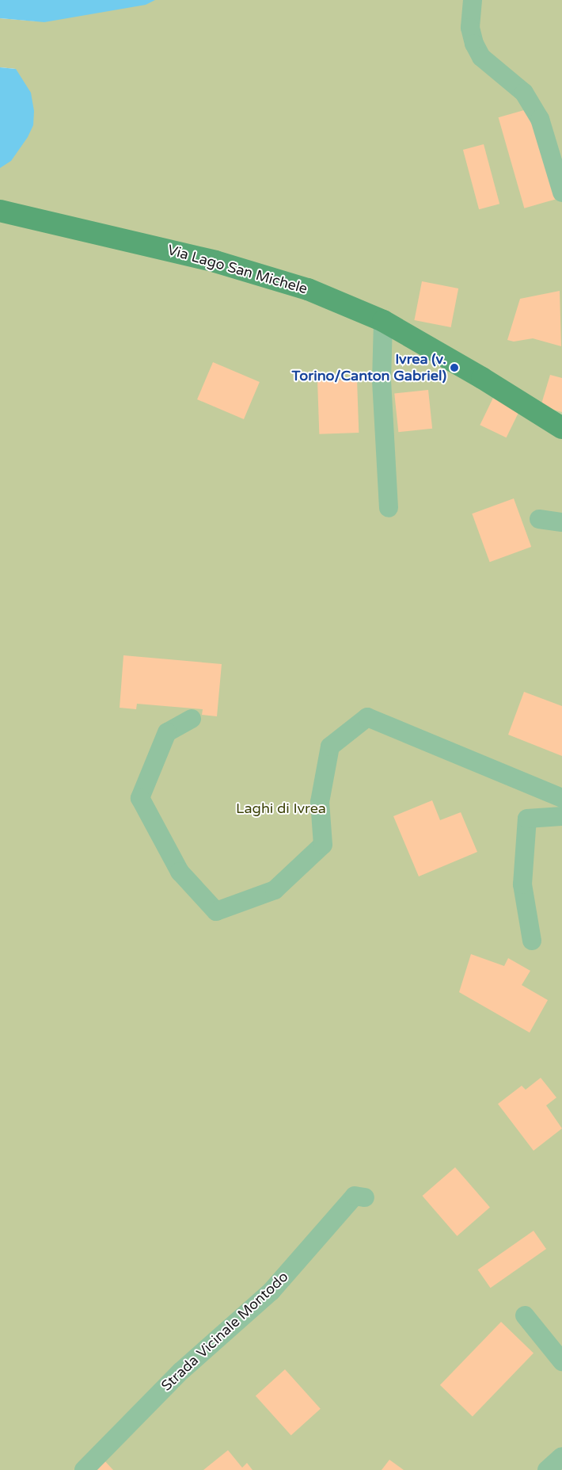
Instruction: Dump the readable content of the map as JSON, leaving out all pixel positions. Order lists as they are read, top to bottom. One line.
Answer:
{"streets":{"main road":["Via Lago San Michele"],"street":["Strada Vicinale Montodo"]},"parks":["Laghi di Ivrea"],"places":["Ivrea (v. Torino/Canton Gabriel)"]}
